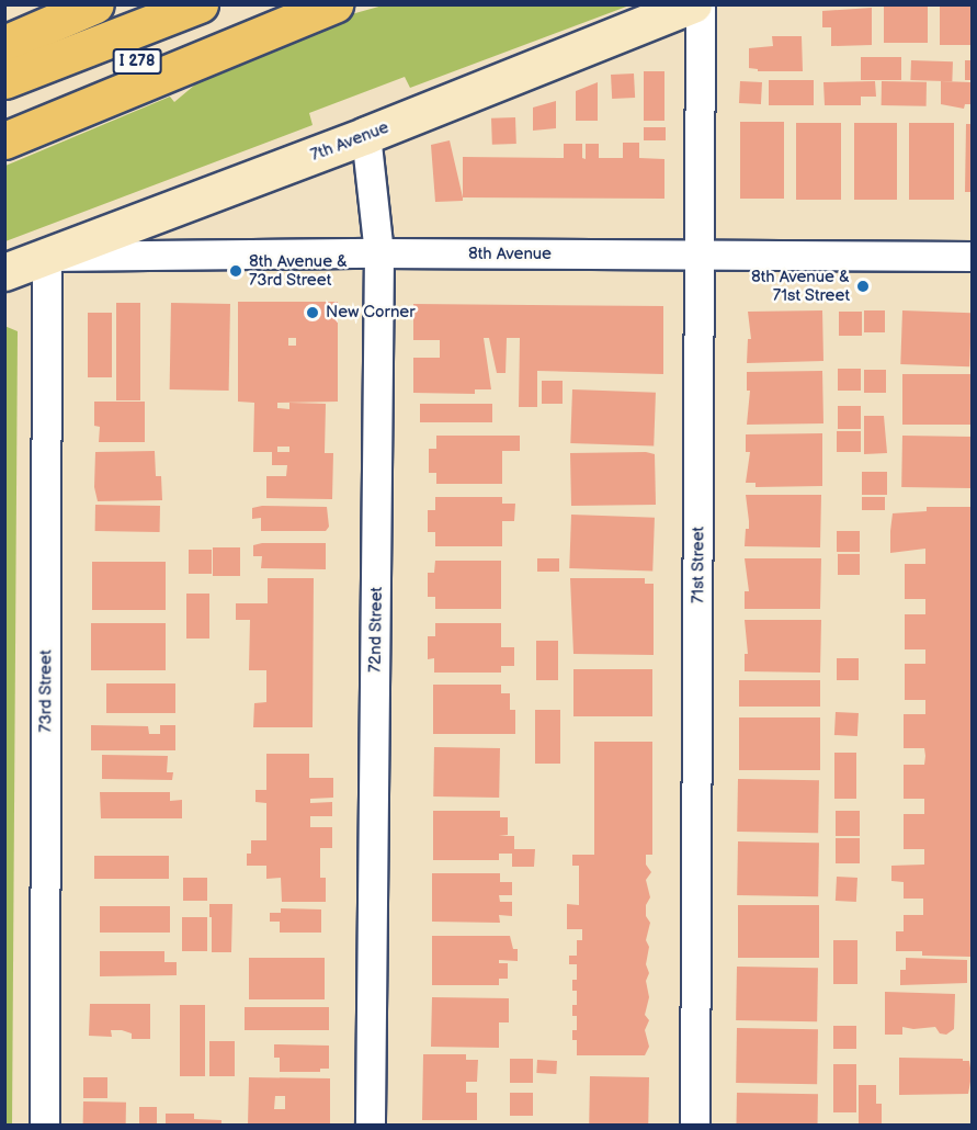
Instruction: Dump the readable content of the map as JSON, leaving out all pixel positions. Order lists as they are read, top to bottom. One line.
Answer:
{"streets":{"highway":["I 278"],"main road":["7th Avenue"],"street":["8th Avenue","71st Street","72nd Street","73rd Street"]},"crossings":[["7th Avenue","8th Avenue"],["7th Avenue","72nd Street"],["7th Avenue","73rd Street"],["8th Avenue","71st Street"],["8th Avenue","72nd Street"],["8th Avenue","73rd Street"]],"places":["8th Avenue & 73rd Street","8th Avenue & 71st Street","New Corner"]}
